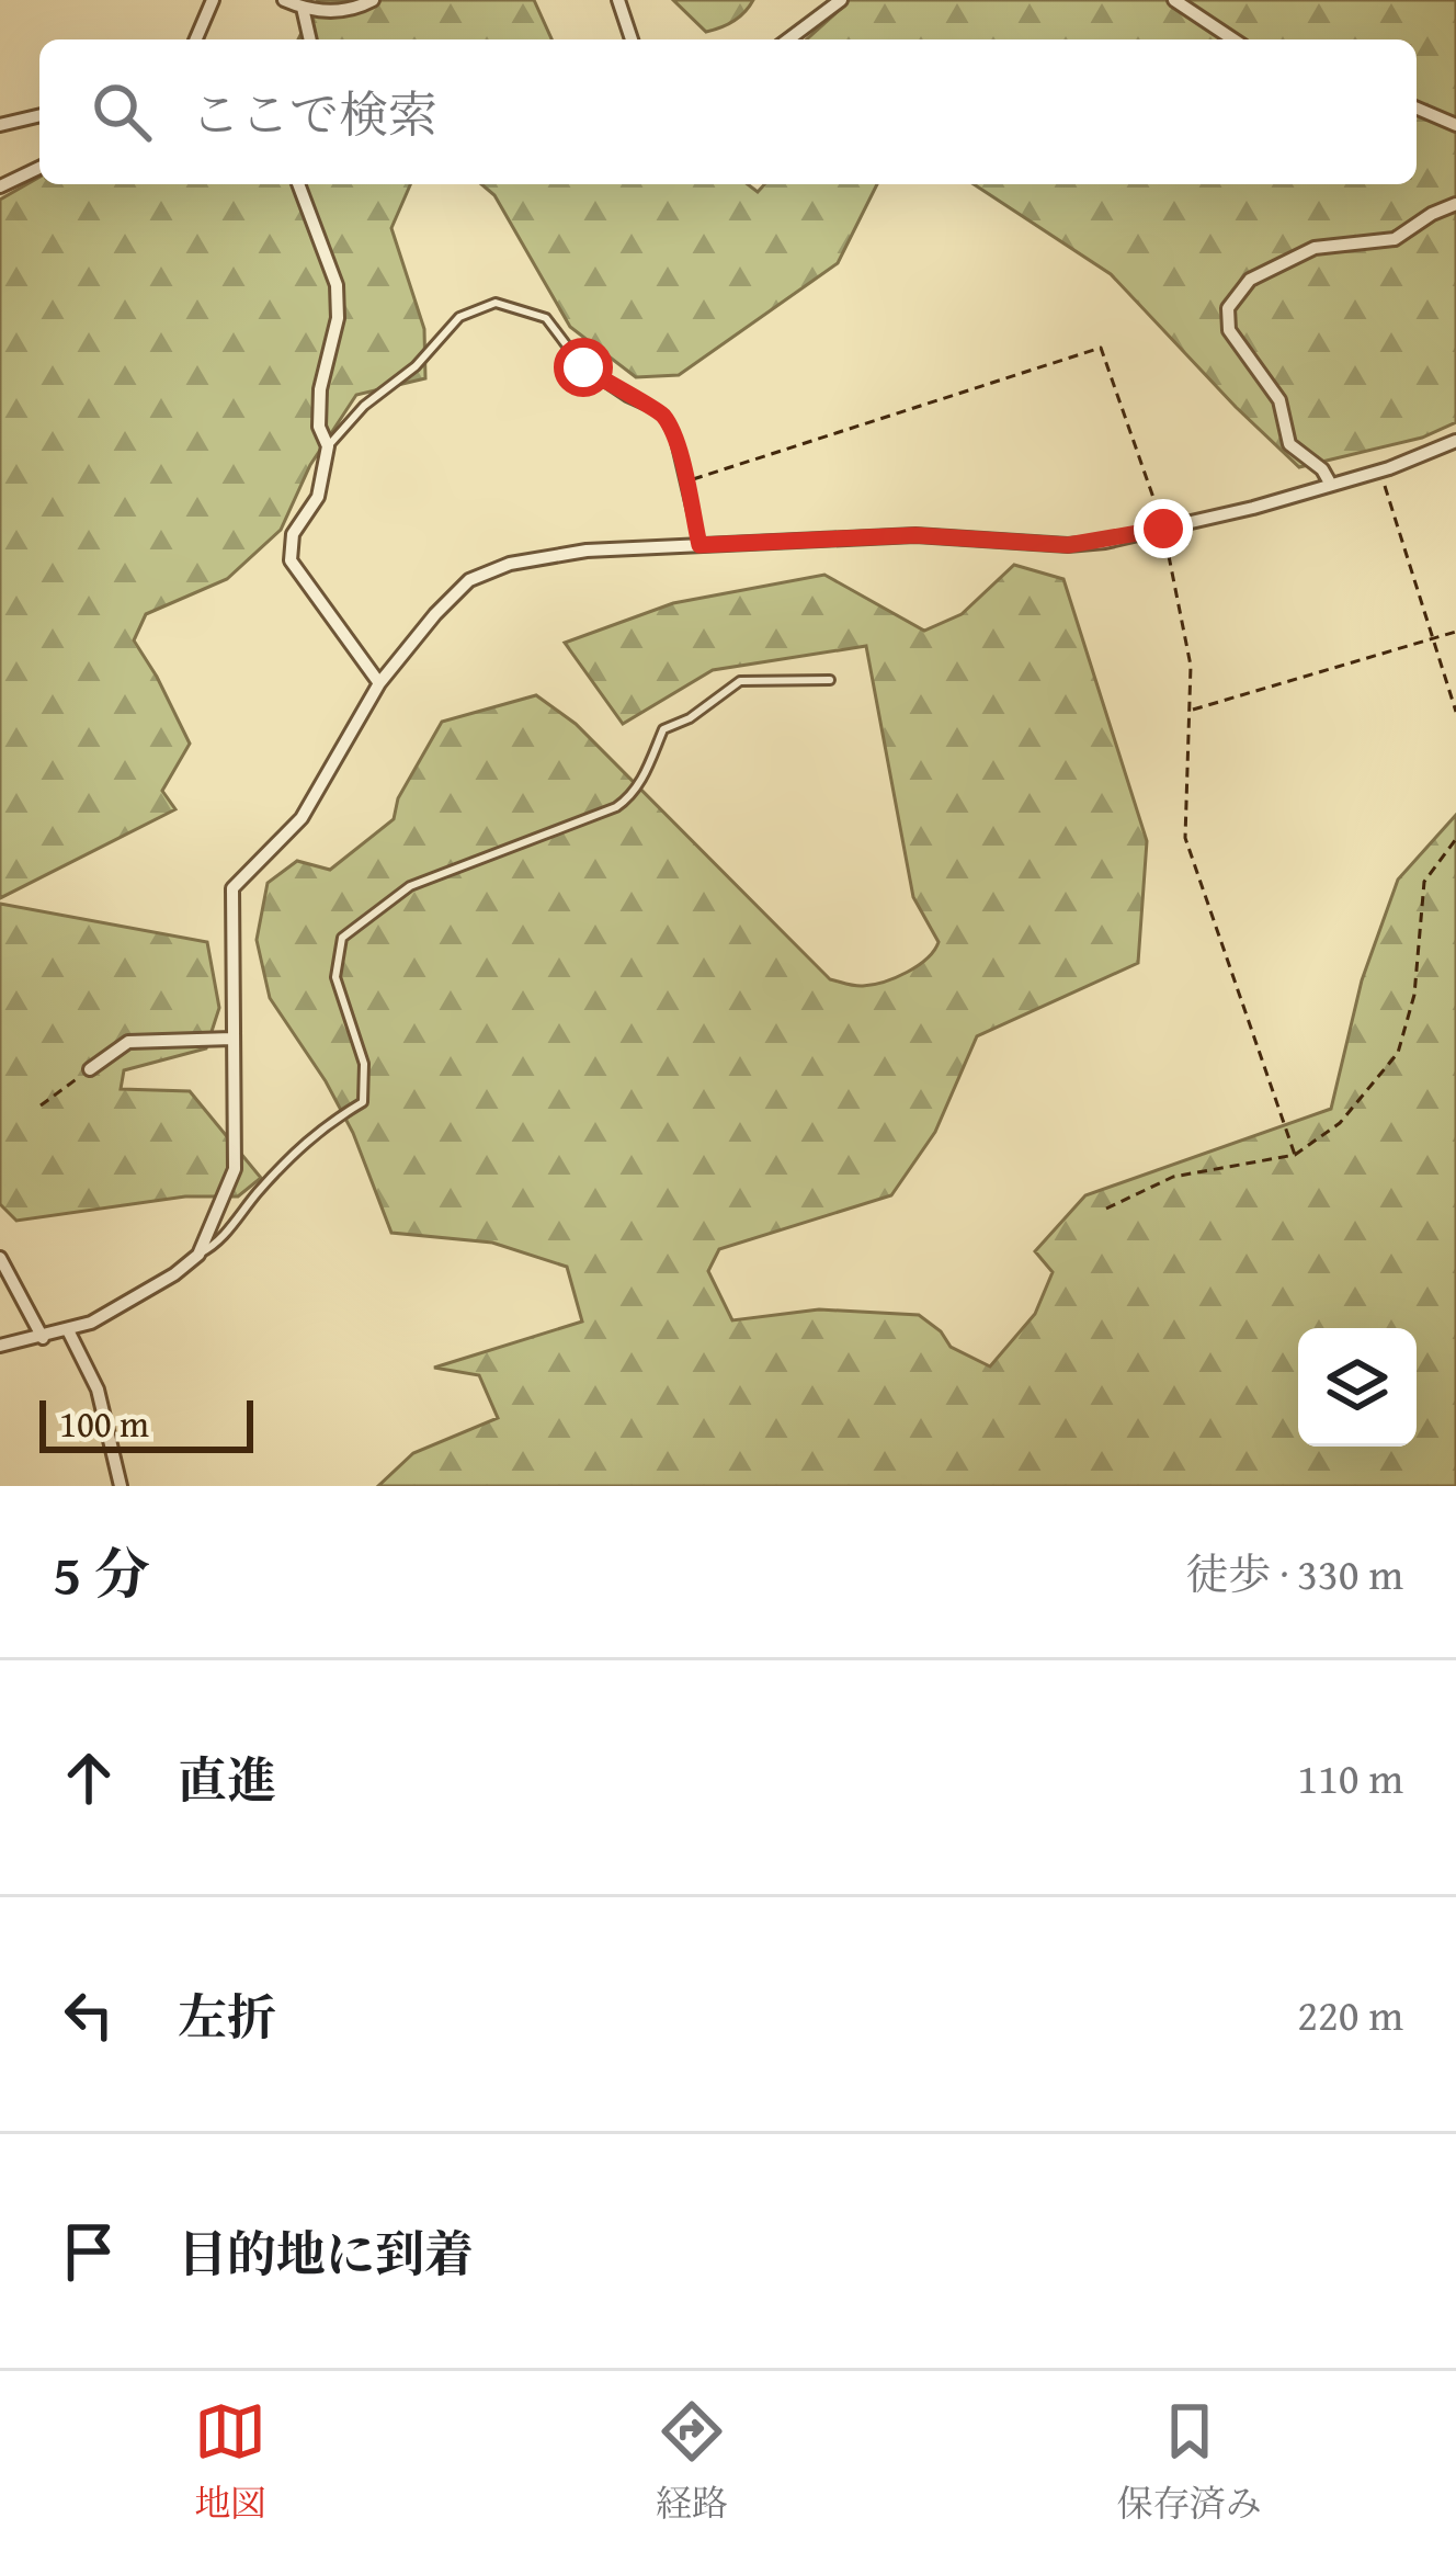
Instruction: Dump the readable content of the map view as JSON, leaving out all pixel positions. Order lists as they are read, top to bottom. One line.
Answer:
{"scale_bar":"100 m","page":{"search":"ここで検索","scale":"100 m","heading":["5 分","徒歩 · 330 m"],"list":[["直進","110 m"],["左折","220 m"],"目的地に到着"],"nav":["地図","経路","保存済み"]}}
